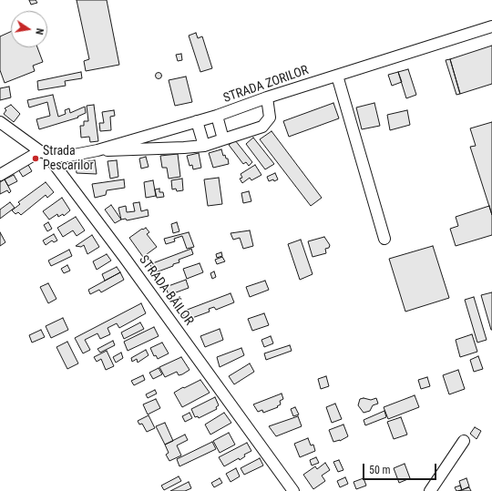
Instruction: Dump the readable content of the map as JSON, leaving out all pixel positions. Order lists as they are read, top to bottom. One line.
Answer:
{"streets":{"street":["STRADA ZORILOR","STRADA BĂILOR"]},"crossings":[["STRADA ZORILOR","STRADA BĂILOR"]],"places":["Strada Pescarilor"],"scale_bar":"50 m","north":"right"}
